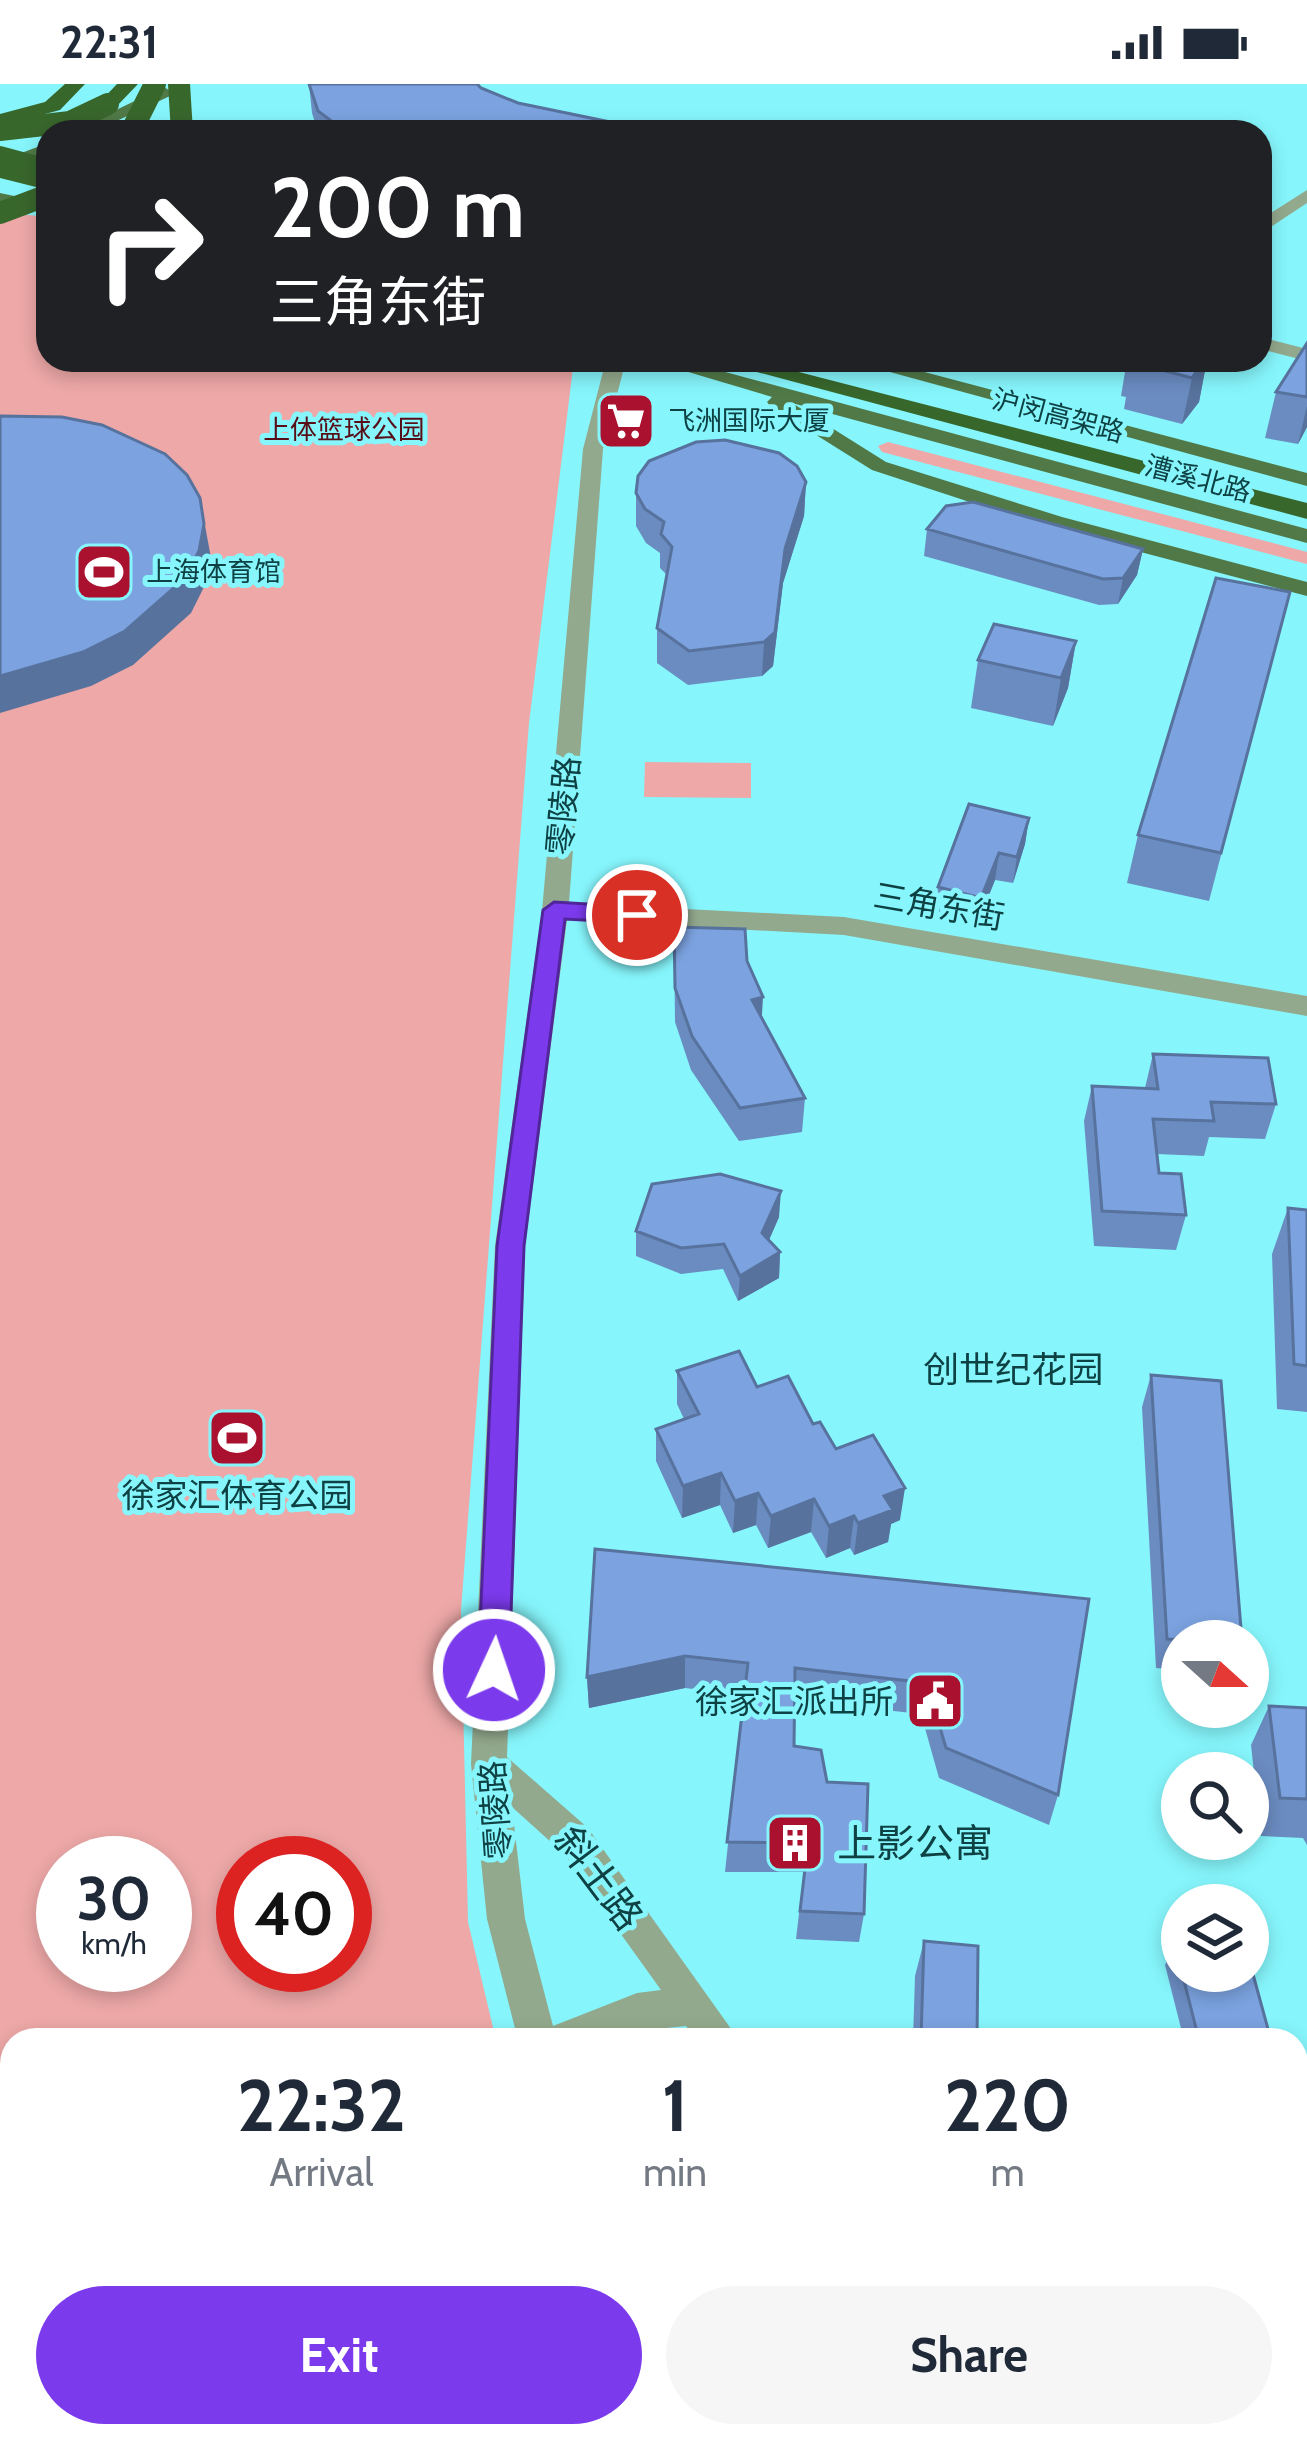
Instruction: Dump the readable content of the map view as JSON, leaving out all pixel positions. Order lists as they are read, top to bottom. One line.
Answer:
{"streets":{"highway":["沪闵高架路"],"main road":["漕溪北路"],"street":["零陵路","三角东街","斜土路"]},"crossings":[["零陵路","三角东街"],["零陵路","斜土路"]],"districts":["创世纪花园"],"parks":["上体篮球公园"],"places":{"supermarket":["飞洲国际大厦"],"sports":["上海体育馆","徐家汇体育公园"],"public building":["徐家汇派出所"],"building":["上影公寓"]},"north":"right","page":{"status":"22:31","turn":["200 m","三角东街"],"speed":"30 km/h","limit":"40","eta":["22:32","Arrival","1","min","220","m"],"buttons":["Exit","Share"]}}
